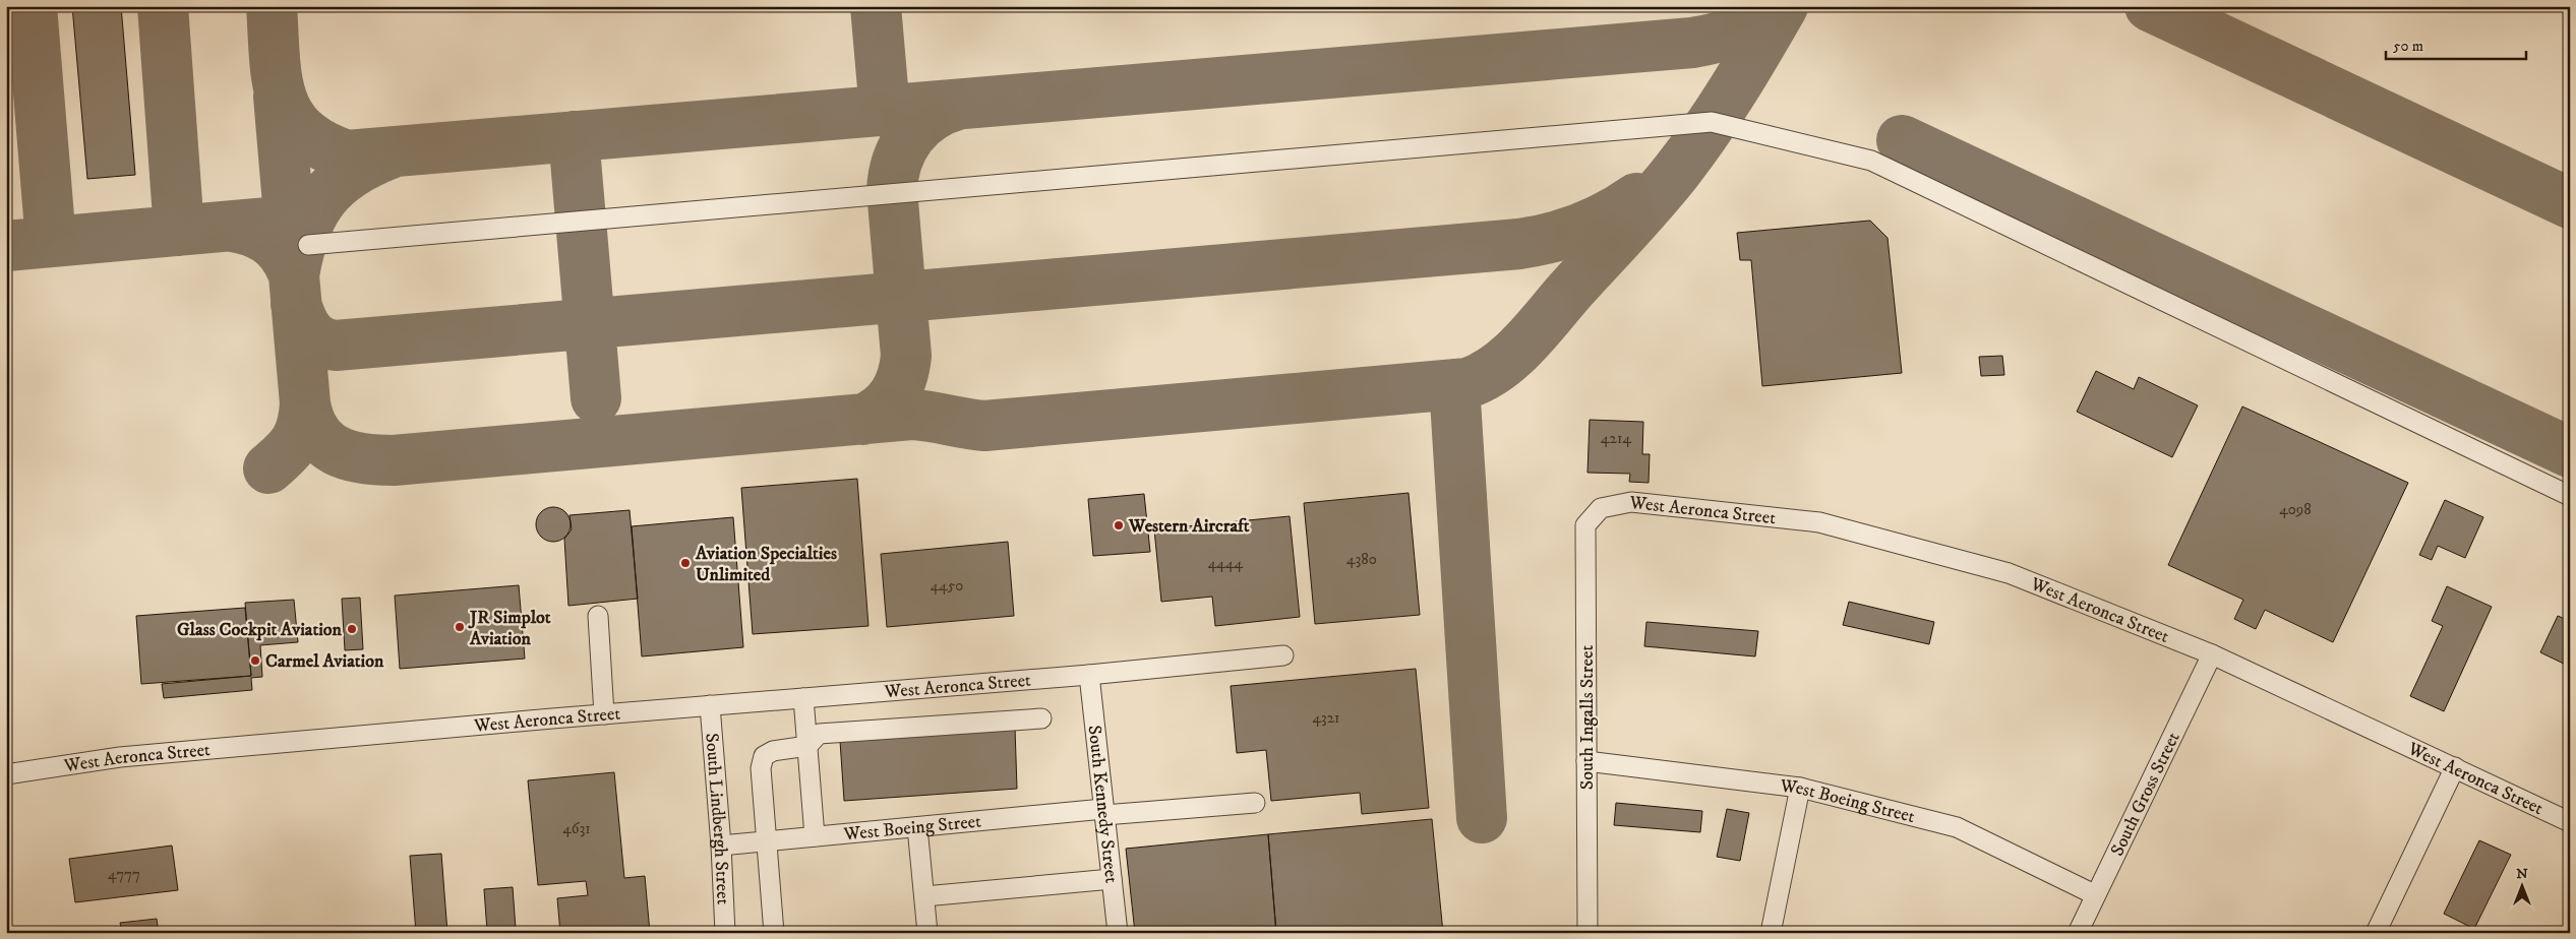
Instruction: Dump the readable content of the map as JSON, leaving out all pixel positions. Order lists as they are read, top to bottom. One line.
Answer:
{"streets":{"street":["West Aeronca Street","South Ingalls Street","South Gross Street","West Boeing Street","South Kennedy Street","South Lindbergh Street"]},"crossings":[["West Aeronca Street","South Ingalls Street"],["West Aeronca Street","South Gross Street"],["West Aeronca Street","South Kennedy Street"],["West Aeronca Street","South Lindbergh Street"],["South Ingalls Street","West Boeing Street"],["South Gross Street","West Boeing Street"],["West Boeing Street","South Kennedy Street"],["West Boeing Street","South Lindbergh Street"]],"places":["Western Aircraft","Aviation Specialties Unlimited","JR Simplot Aviation","Glass Cockpit Aviation","Carmel Aviation"],"house_numbers":["4214","4098","4380","4444","4450","4321","4631","4777"],"scale_bar":"50 m","north":"top"}
